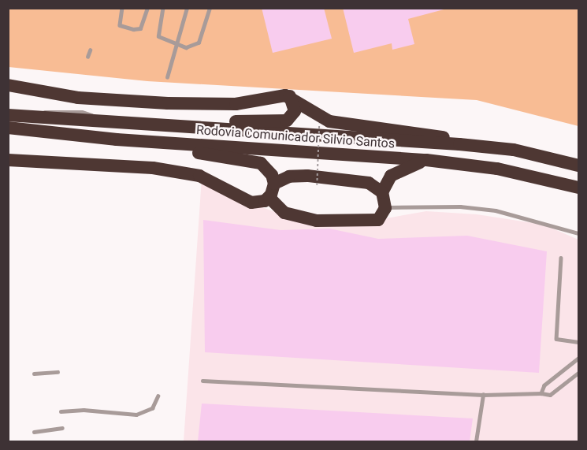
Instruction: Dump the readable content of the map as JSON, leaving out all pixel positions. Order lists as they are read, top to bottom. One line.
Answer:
{"streets":{"highway":["Rodovia Comunicador Silvio Santos"]}}
